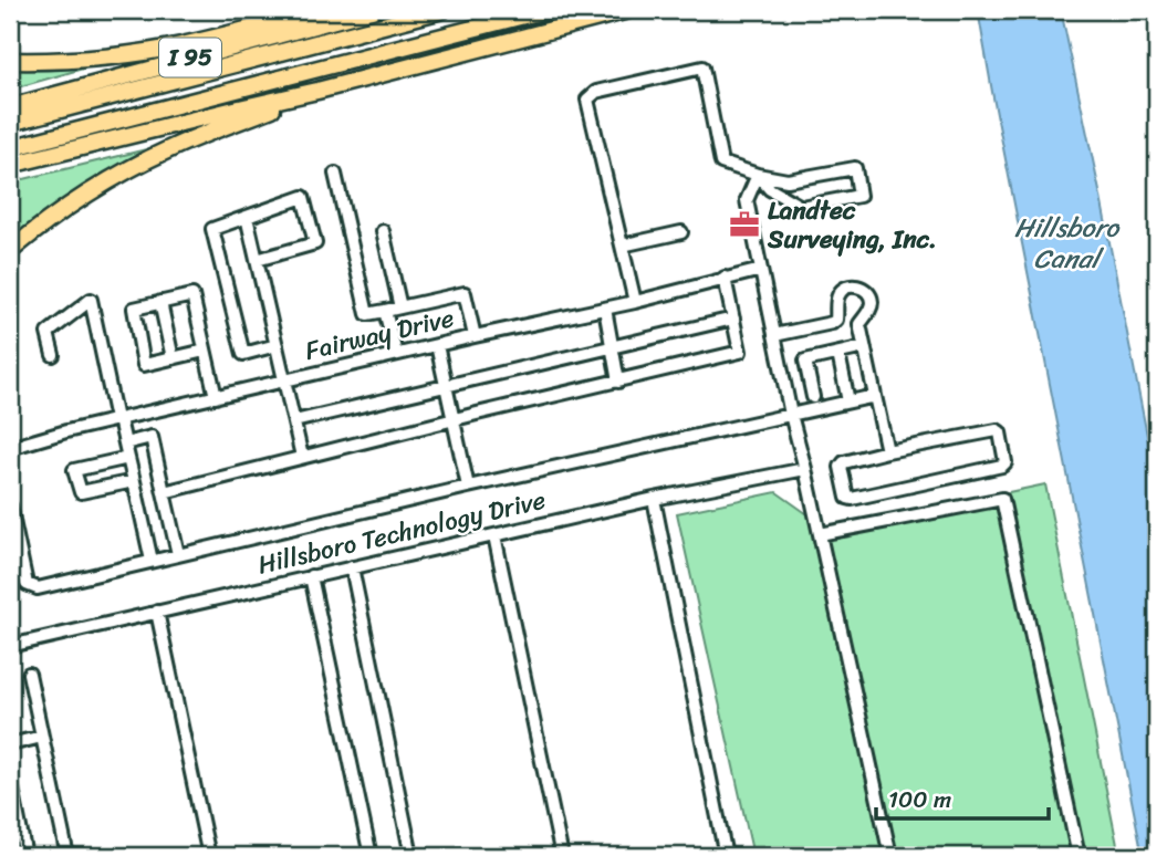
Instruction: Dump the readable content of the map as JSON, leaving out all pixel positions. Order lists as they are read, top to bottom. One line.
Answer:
{"streets":{"highway":["I 95"],"street":["Fairway Drive","Hillsboro Technology Drive"]},"water":["Hillsboro Canal"],"places":{"office":["Landtec Surveying, Inc."]},"scale_bar":"100 m"}
